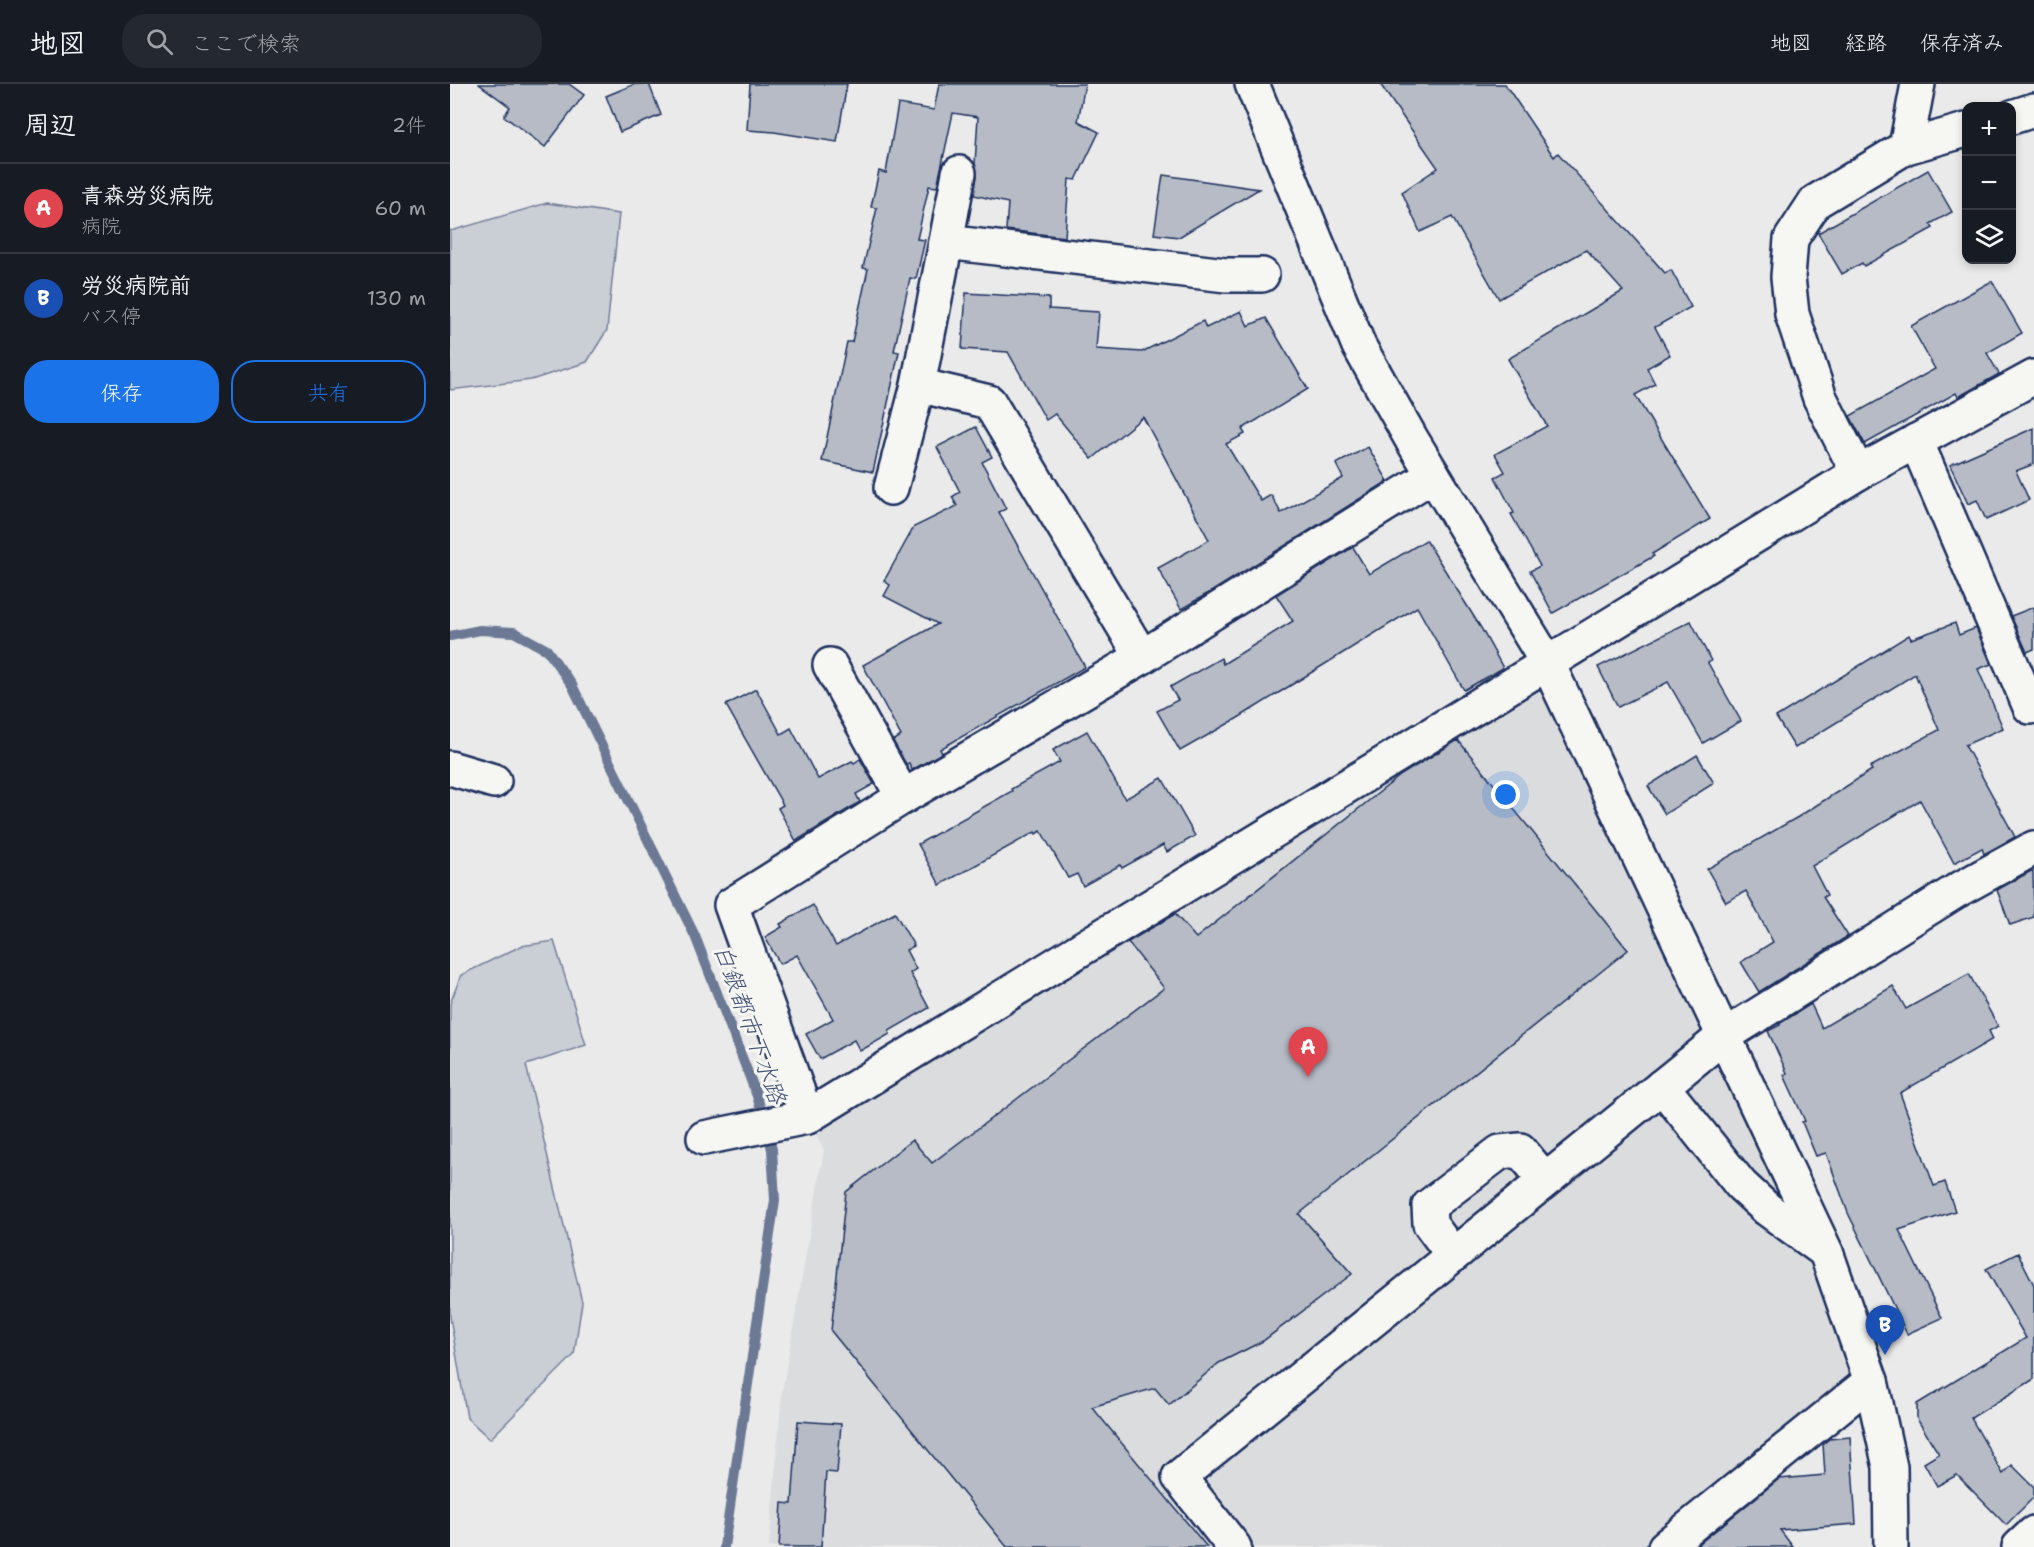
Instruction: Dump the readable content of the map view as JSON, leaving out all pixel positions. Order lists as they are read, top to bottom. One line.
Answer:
{"water":["白銀都市下水路"],"page":{"header":"地図","search":"ここで検索","nav":["地図","経路","保存済み"],"heading":["周辺","2件"],"map_buttons":["+","−"],"list":[{"mark":"A","name":"青森労災病院","note":"病院","value":"60 m"},{"mark":"B","name":"労災病院前","note":"バス停","value":"130 m"}],"buttons":["保存","共有"],"pins":["A","B"]}}
